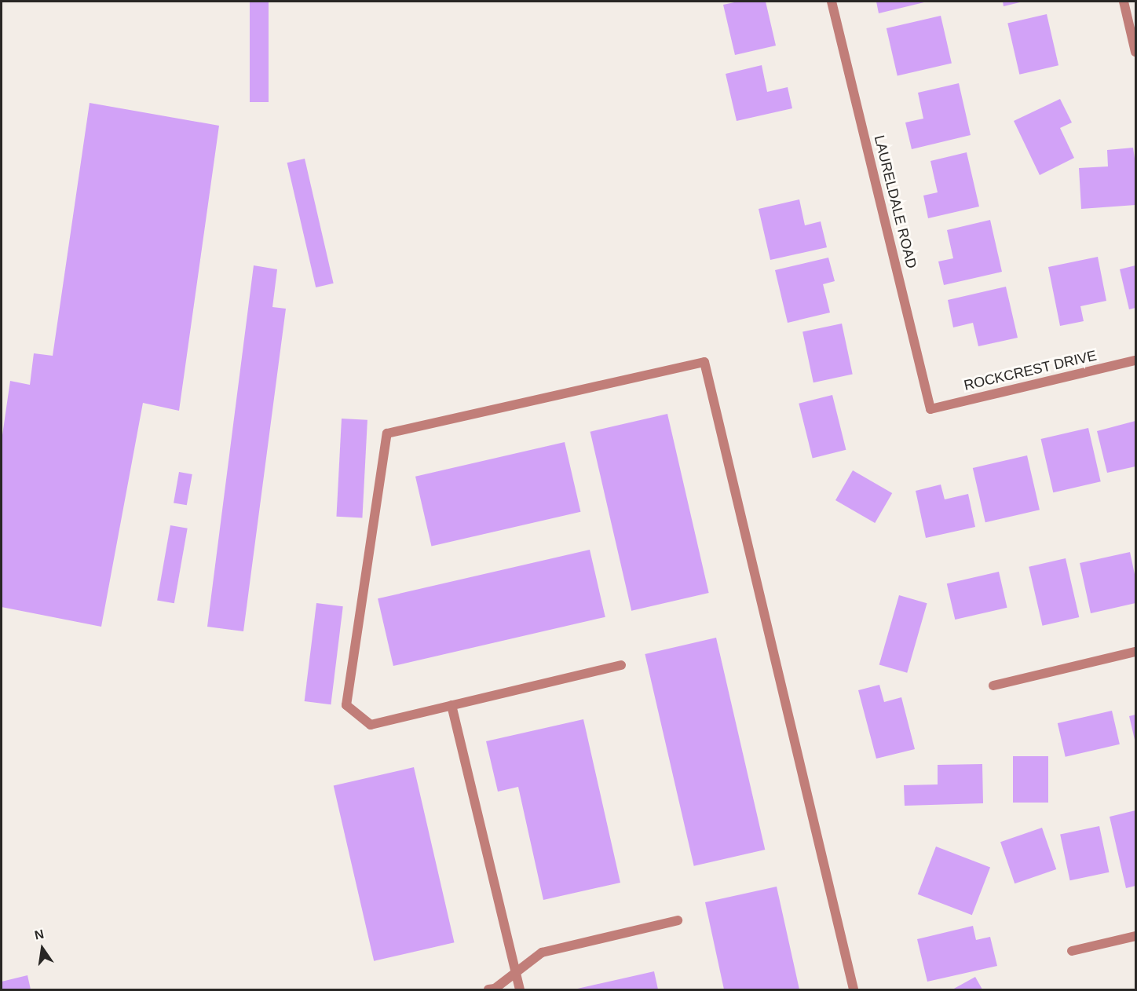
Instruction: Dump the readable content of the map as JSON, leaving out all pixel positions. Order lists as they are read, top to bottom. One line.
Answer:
{"streets":{"street":["LAURELDALE ROAD","ROCKCREST DRIVE"]},"crossings":[["LAURELDALE ROAD","ROCKCREST DRIVE"]],"north":"top"}
